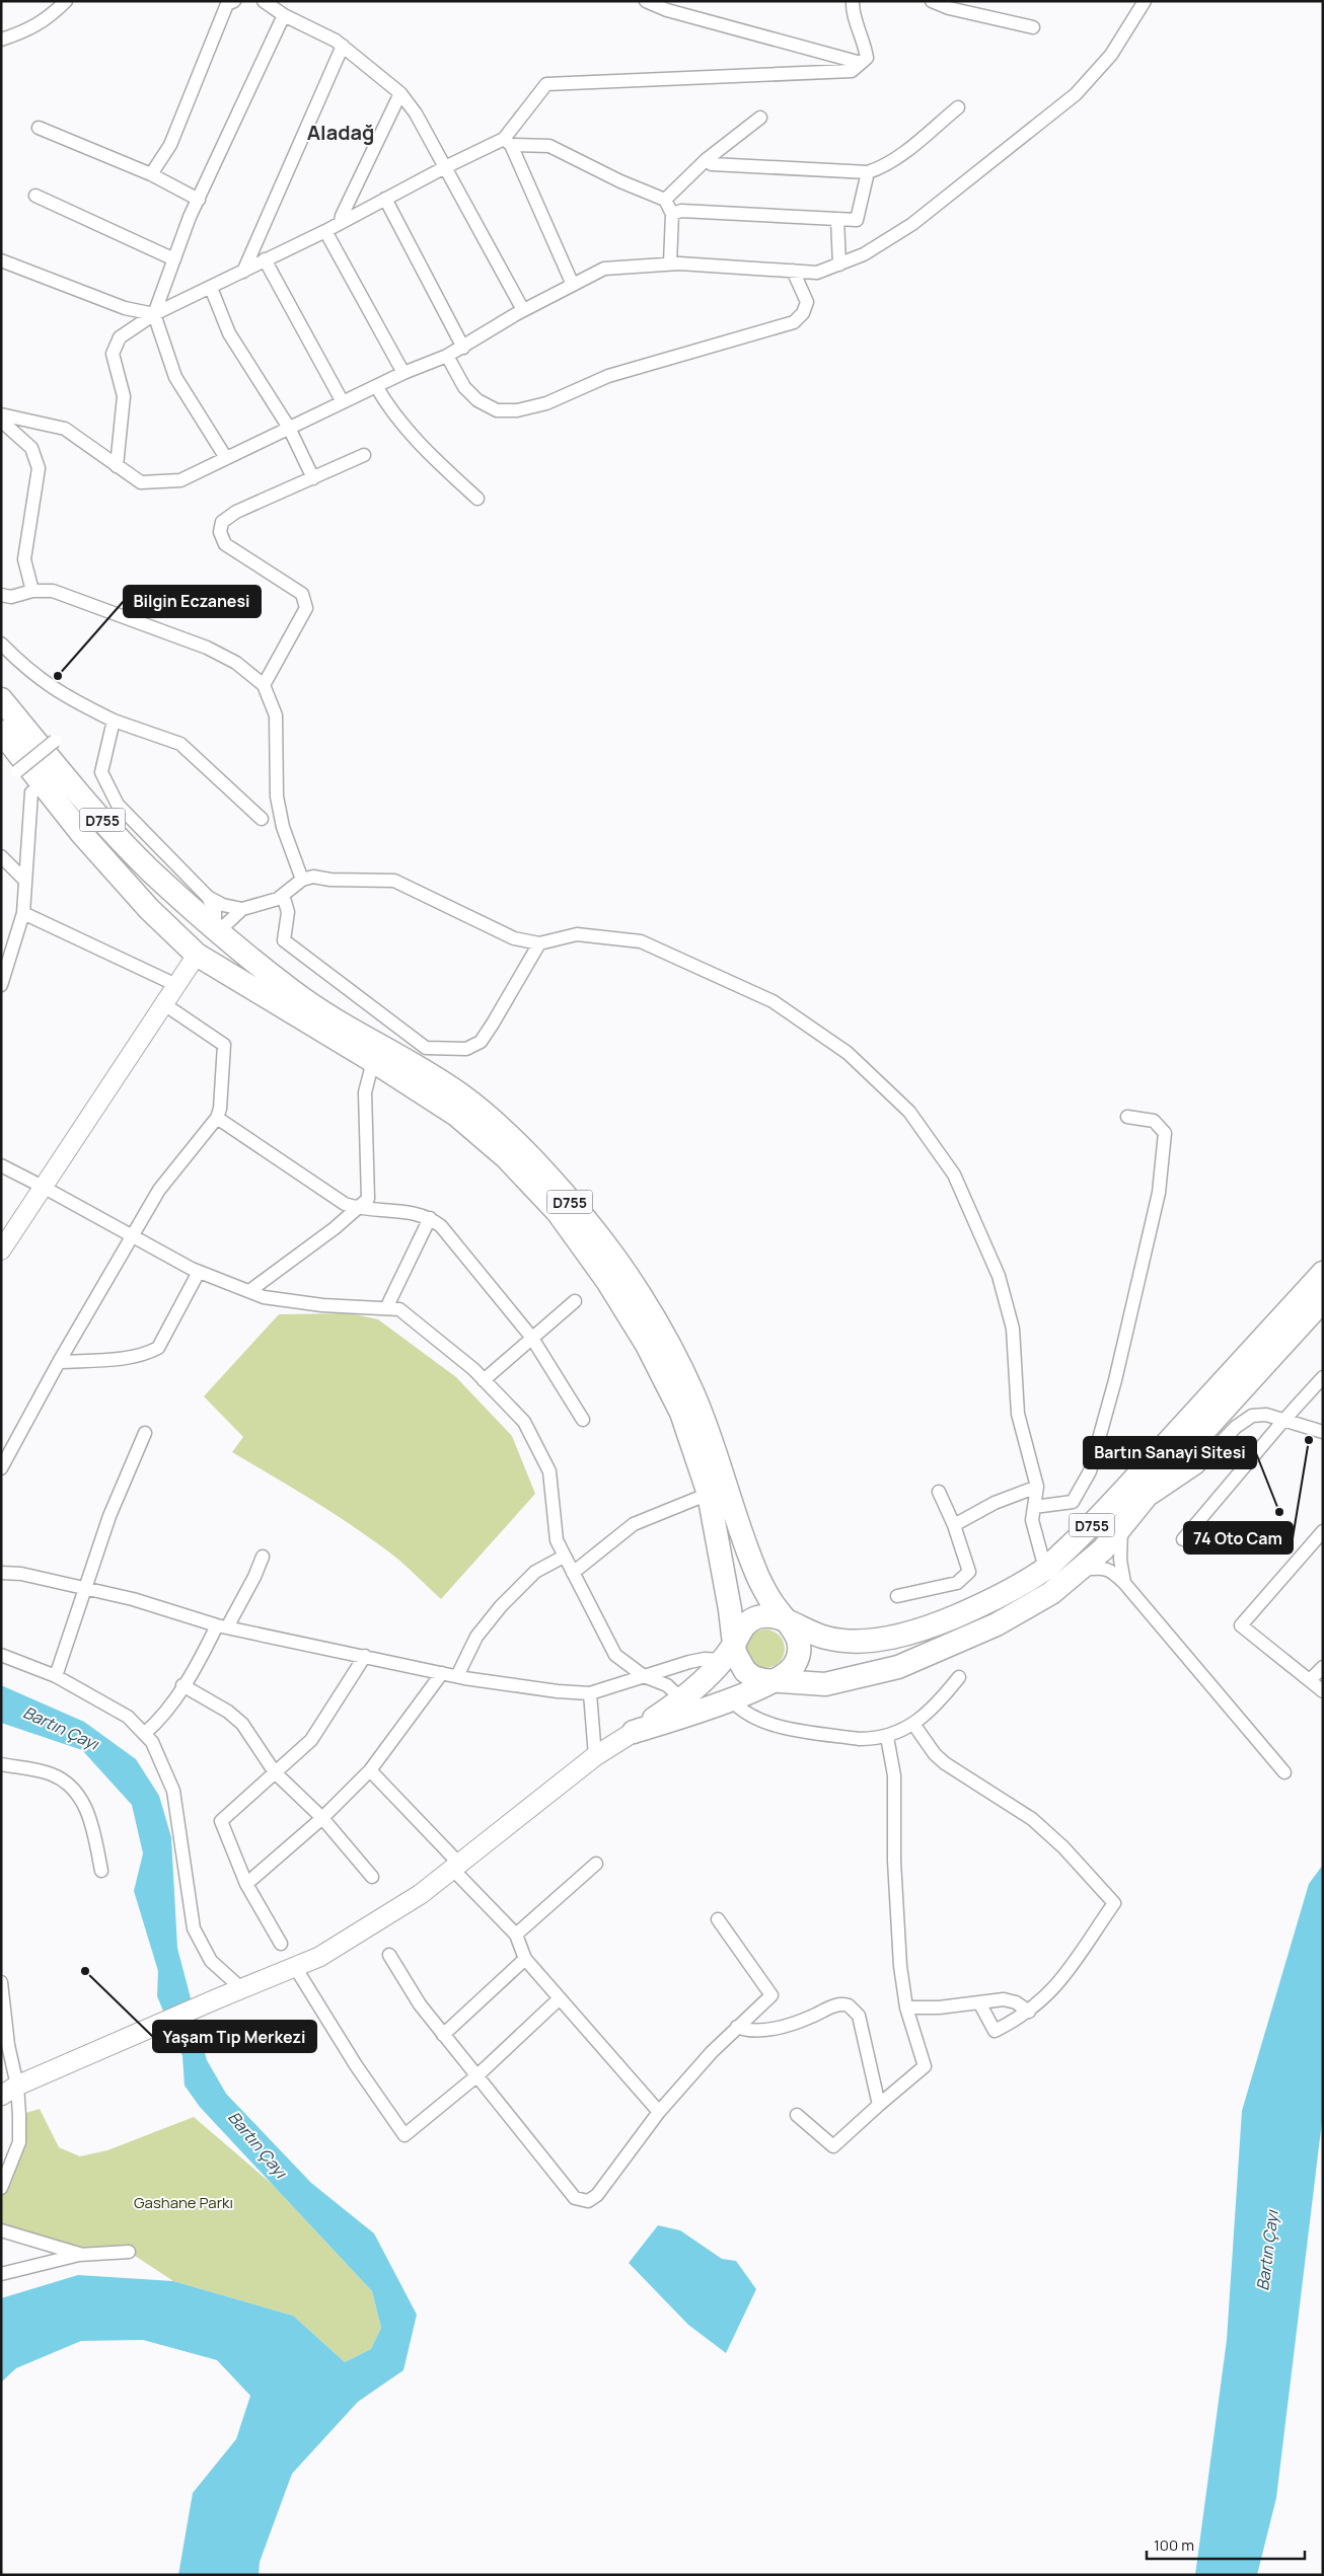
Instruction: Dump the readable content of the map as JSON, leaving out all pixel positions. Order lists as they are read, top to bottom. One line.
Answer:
{"streets":{"highway":["D755"]},"districts":["Aladağ"],"water":["Bartın Çayı"],"parks":["Gashane Parkı"],"places":["Bilgin Eczanesi","74 Oto Cam","Bartın Sanayi Sitesi","Yaşam Tıp Merkezi"],"scale_bar":"100 m"}
